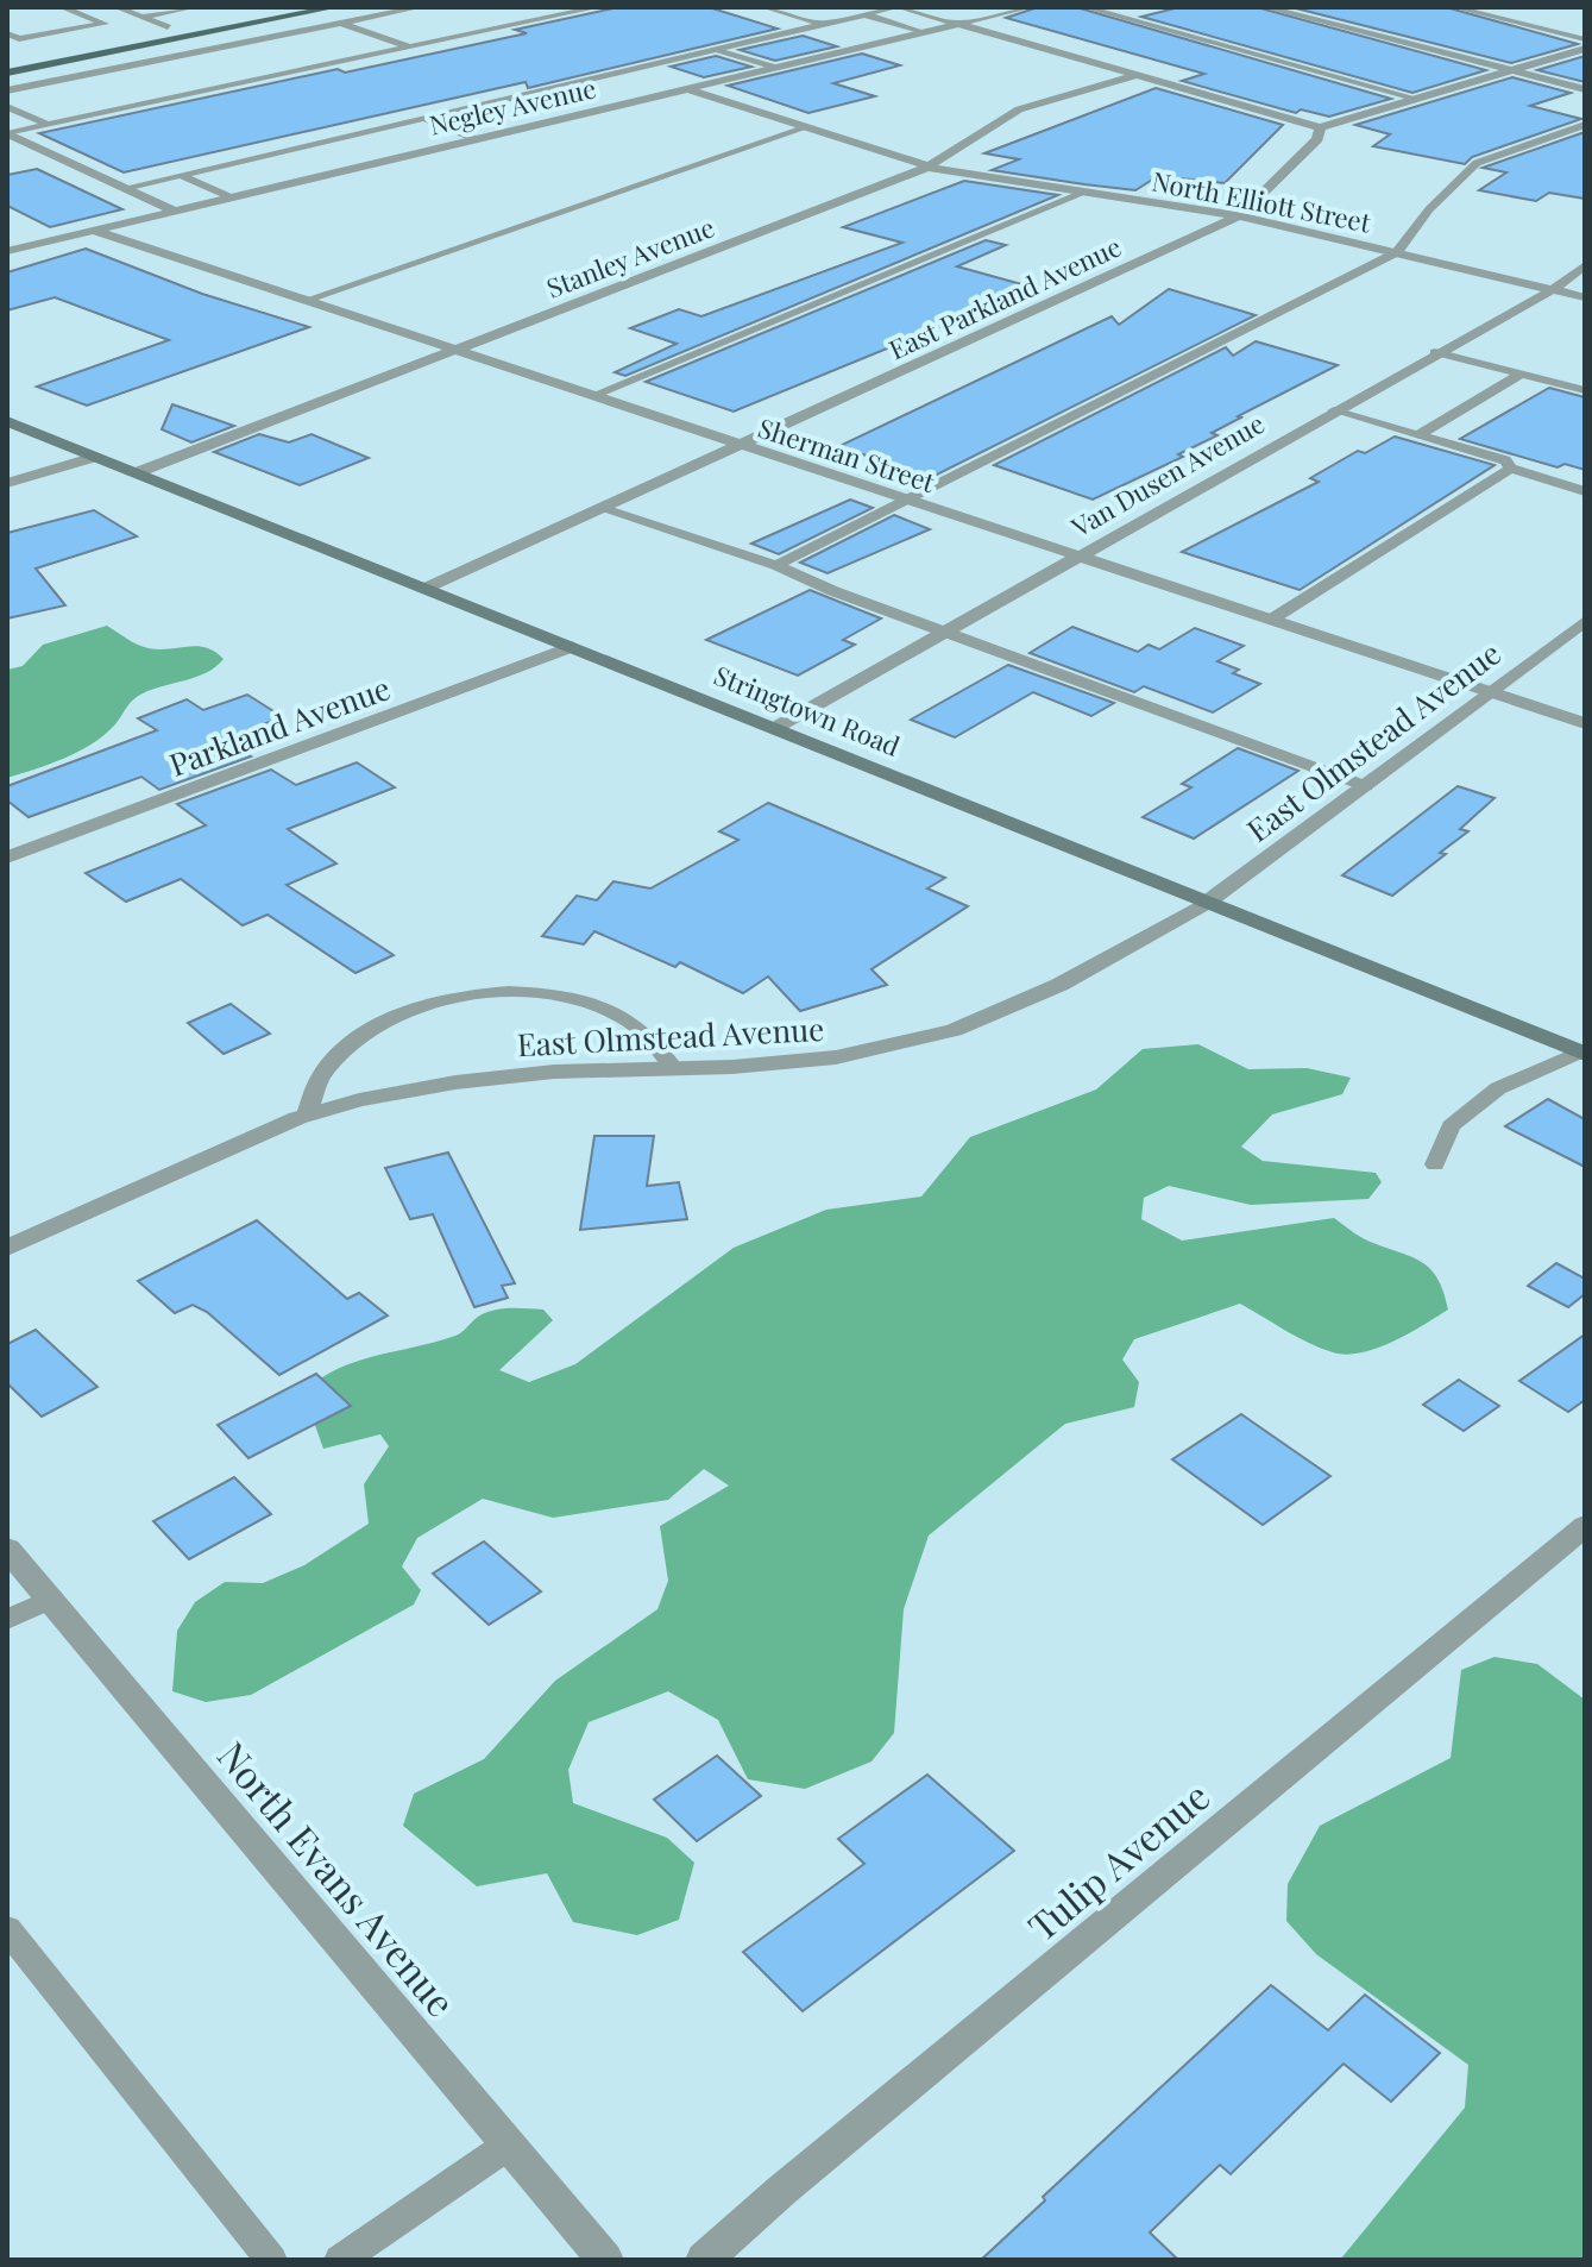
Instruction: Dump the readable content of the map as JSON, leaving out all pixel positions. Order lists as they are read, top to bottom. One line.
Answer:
{"streets":{"main road":["Stringtown Road"],"street":["Negley Avenue","North Elliott Street","Stanley Avenue","East Parkland Avenue","Sherman Street","Van Dusen Avenue","Parkland Avenue","East Olmstead Avenue","Tulip Avenue","North Evans Avenue"]},"crossings":[["Negley Avenue","North Elliott Street"],["Negley Avenue","Sherman Street"],["North Elliott Street","Stanley Avenue"],["North Elliott Street","East Parkland Avenue"],["North Elliott Street","Van Dusen Avenue"],["Stanley Avenue","Sherman Street"],["Stanley Avenue","Stringtown Road"],["East Parkland Avenue","Sherman Street"],["East Parkland Avenue","Stringtown Road"],["Sherman Street","Van Dusen Avenue"],["Sherman Street","East Olmstead Avenue"],["Van Dusen Avenue","Stringtown Road"],["Stringtown Road","Parkland Avenue"],["Stringtown Road","East Olmstead Avenue"]]}
